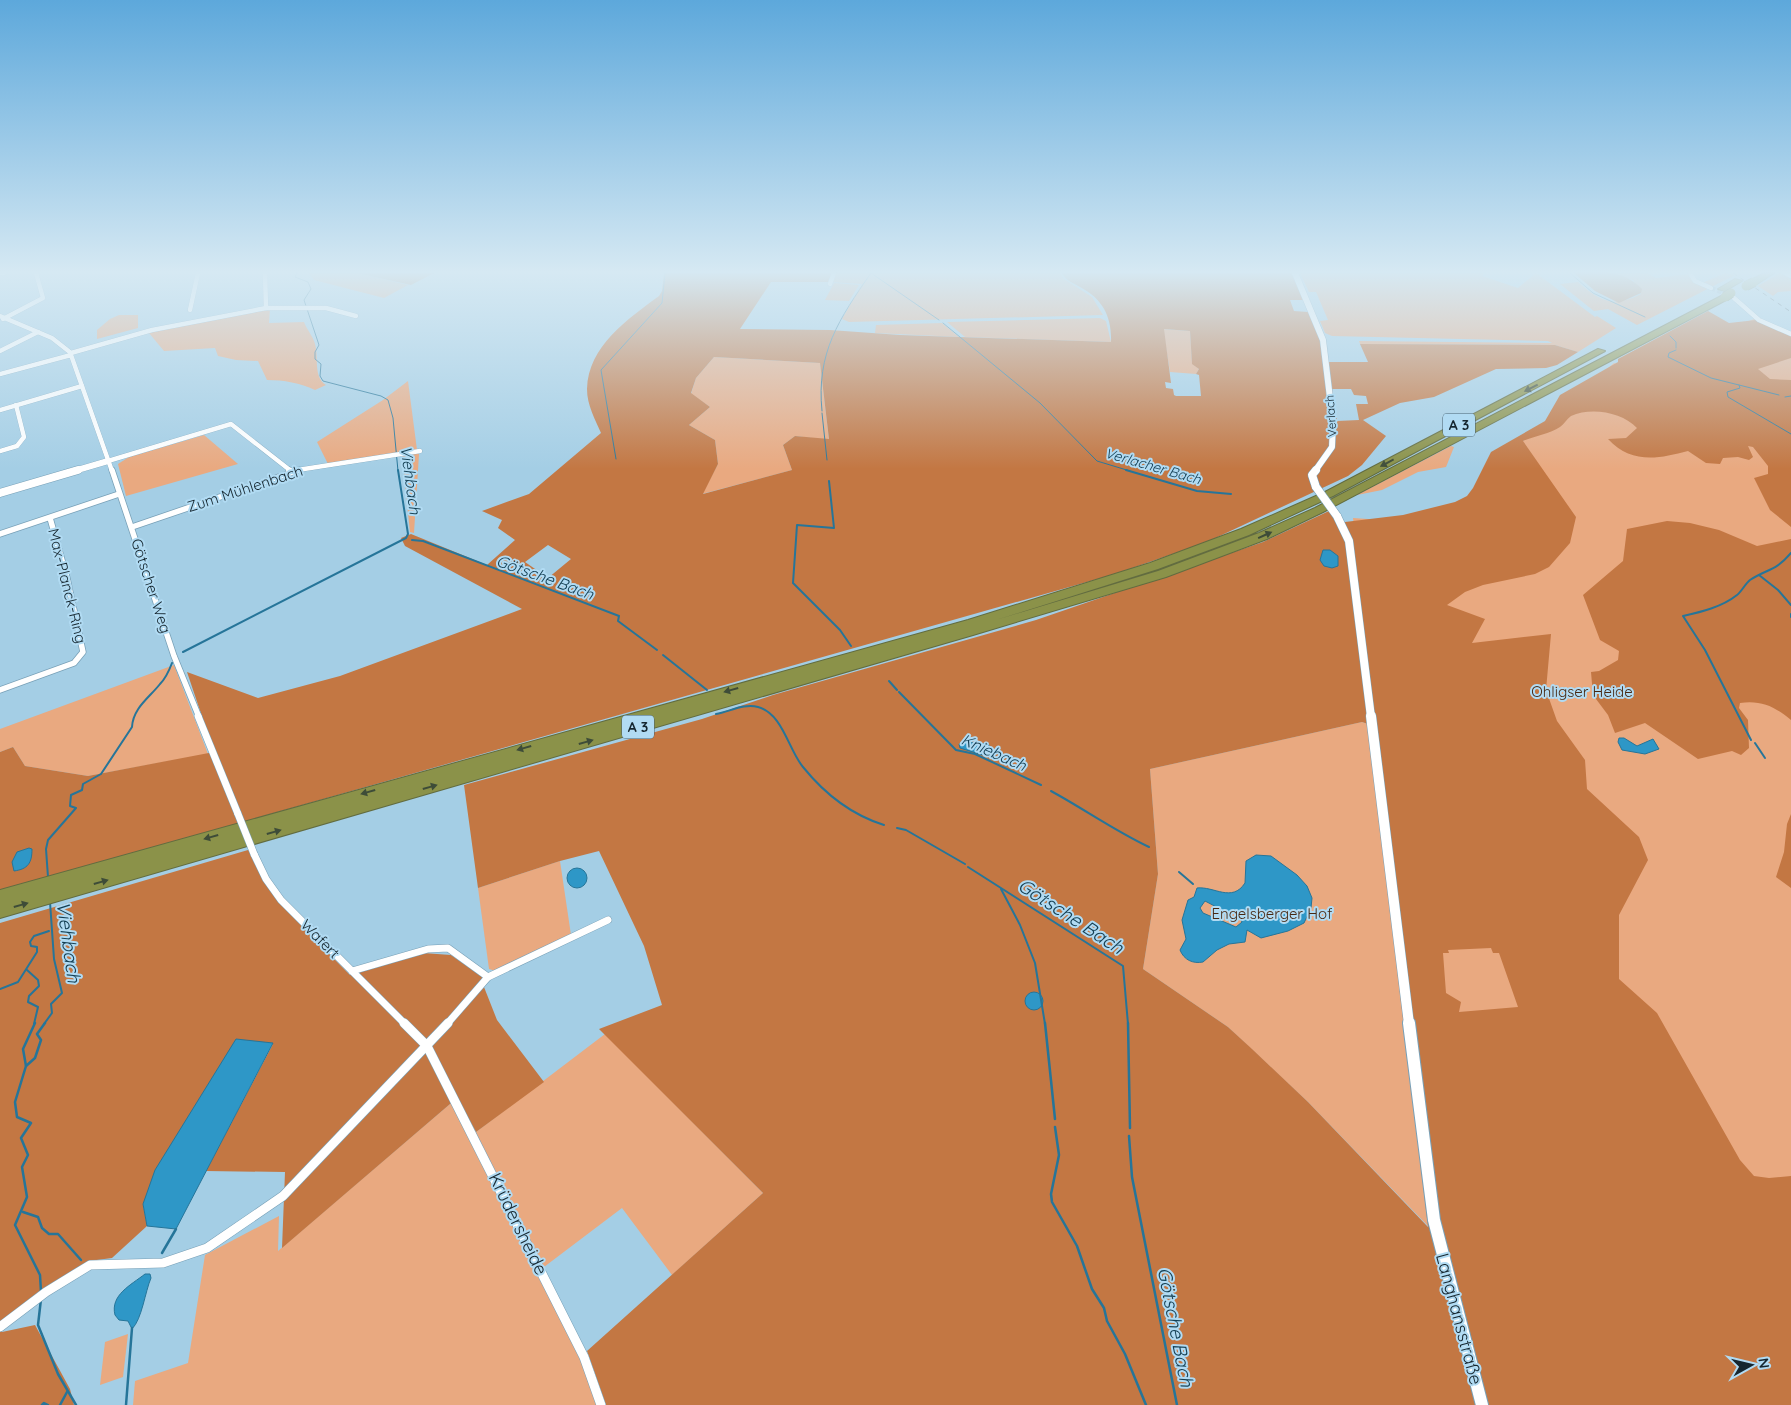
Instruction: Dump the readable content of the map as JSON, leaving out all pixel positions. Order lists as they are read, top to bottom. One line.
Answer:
{"streets":{"highway":["A 3"],"street":["Verlach","Zum Mühlenbach","Max-Planck-Ring","Götscher Weg","Wafert","Krüdersheide","Langhansstraße"]},"crossings":[["Verlach","Langhansstraße"],["Zum Mühlenbach","Götscher Weg"],["Götscher Weg","Wafert"],["Wafert","Krüdersheide"]],"water":["Verlacher Bach","Viehbach","Götsche Bach","Kniebach"],"parks":["Ohligser Heide","Engelsberger Hof"],"north":"right"}
